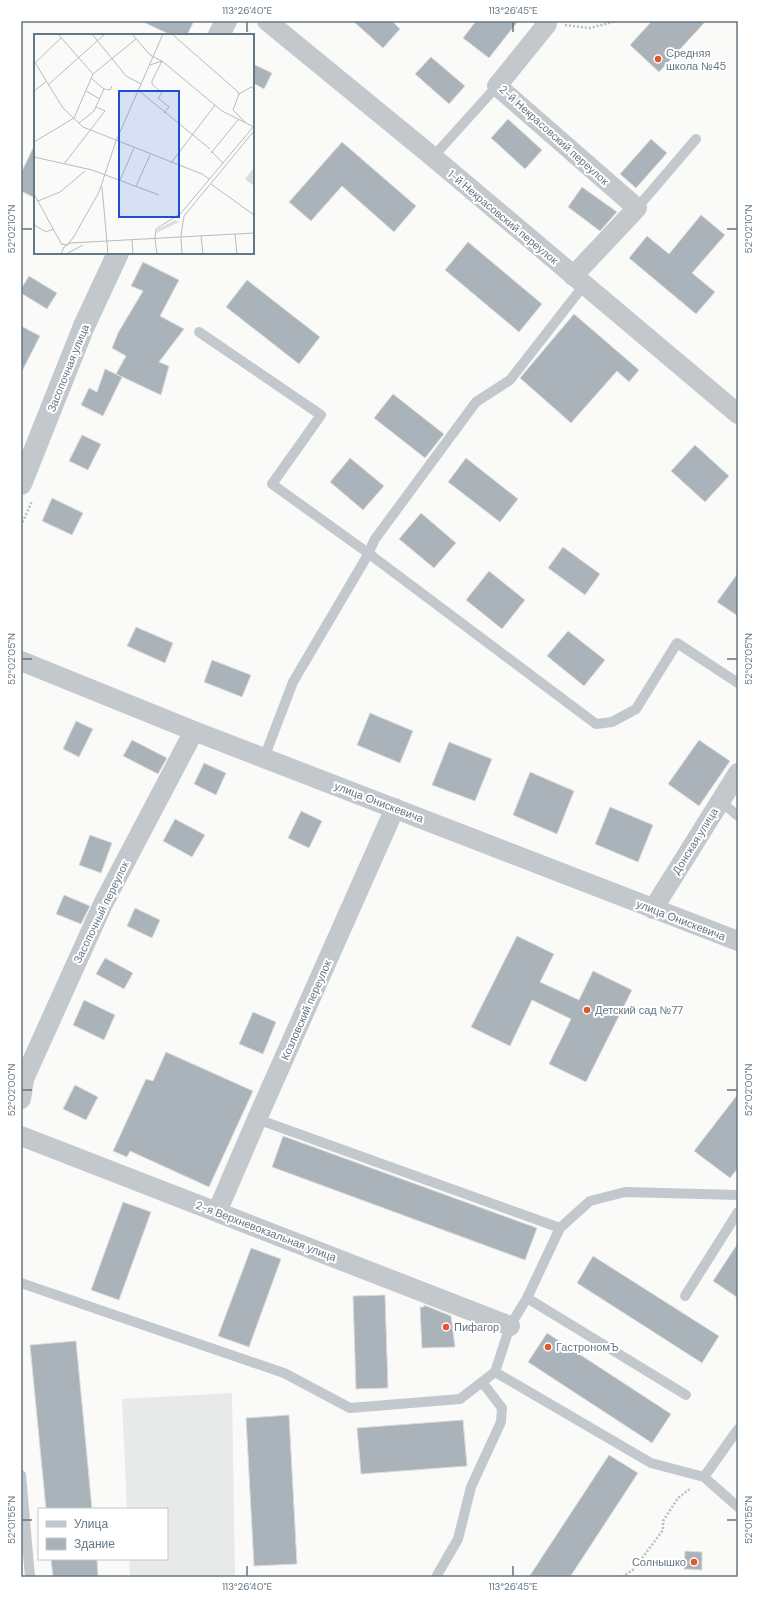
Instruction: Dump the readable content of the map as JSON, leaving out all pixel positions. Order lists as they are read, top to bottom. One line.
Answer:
{"streets":{"street":["2-й Некрасовский переулок","1-й Некрасовский переулок","Засопочная улица","улица Онискевича","Донская улица","Засопочный переулок","Козловский переулок","2-я Верхневокзальная улица"]},"crossings":[["улица Онискевича","Донская улица"],["улица Онискевича","Засопочный переулок"],["улица Онискевича","Козловский переулок"],["Козловский переулок","2-я Верхневокзальная улица"]],"places":["Средняя школа №45","Детский сад №77","Пифагор","ГастрономЪ","Солнышко"],"legend":["Улица","Здание"],"coordinates":["113°26'40\"E","113°26'45\"E","52°02'10\"N","52°02'05\"N","52°02'00\"N","52°01'55\"N"]}
